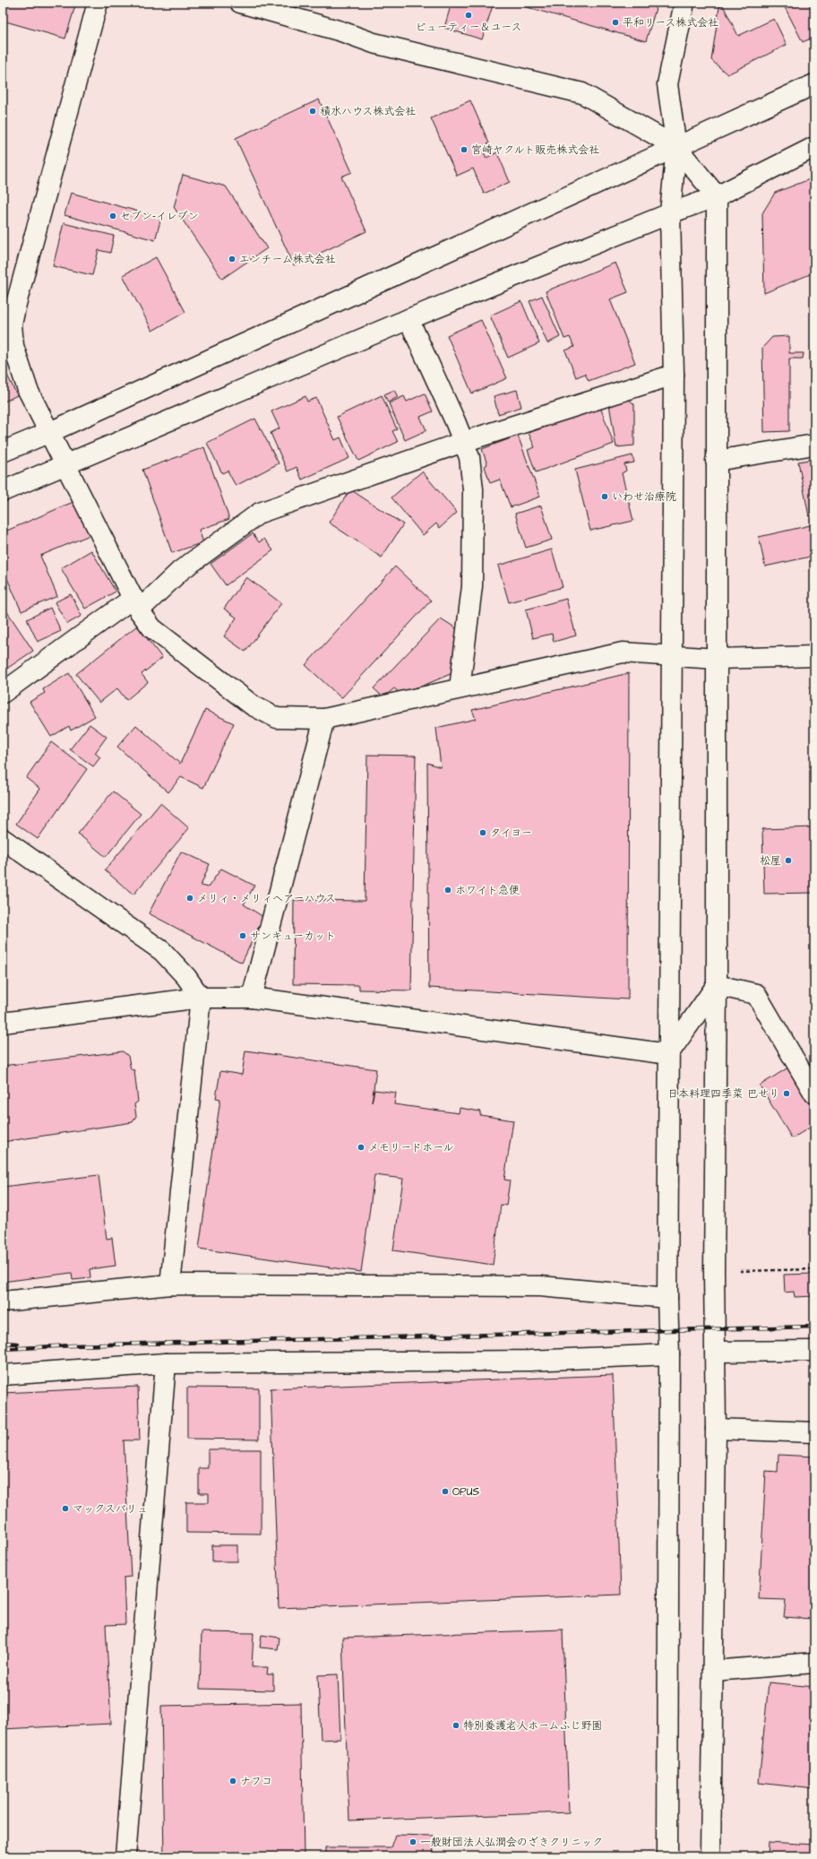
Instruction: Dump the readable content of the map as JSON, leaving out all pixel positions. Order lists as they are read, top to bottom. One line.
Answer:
{"places":["ビューティー＆ユース","平和リース株式会社","積水ハウス株式会社","宮崎ヤクルト販売株式会社","セブン-イレブン","エンチーム株式会社","いわせ治療院","タイヨー","松屋","ホワイト急便","メリィ・メリィヘアーハウス","サンキューカット","日本料理四季菜 巴せり","メモリードホール","OPUS","マックスバリュ","特別養護老人ホームふじ野園","ナフコ","一般財団法人弘潤会のざきクリニック"]}
